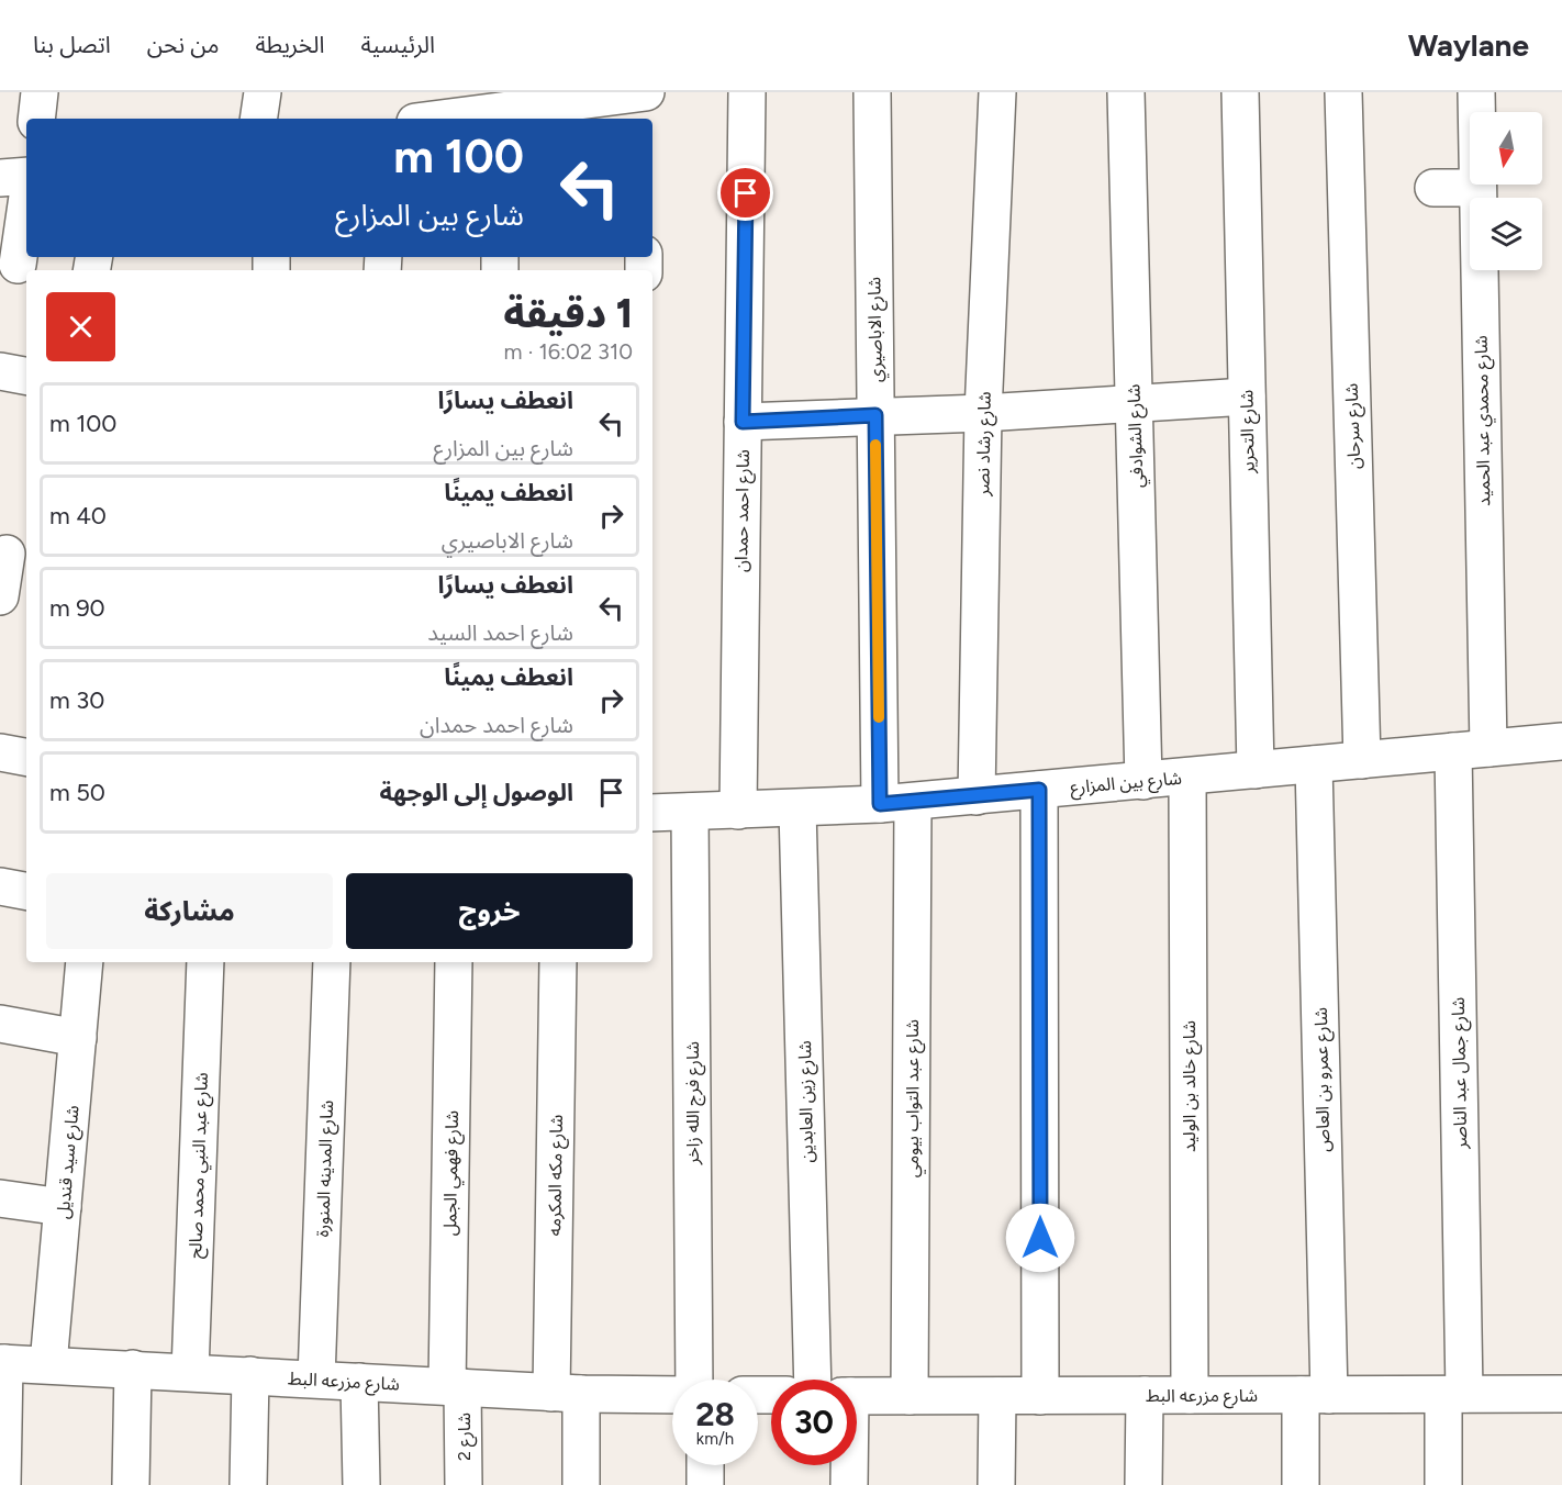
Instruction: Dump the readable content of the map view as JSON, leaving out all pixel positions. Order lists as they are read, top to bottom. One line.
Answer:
{"streets":{"street":["شارع الاباصيري","شارع محمدي عبد الحميد","شارع سرحان","شارع التحرير","شارع الشوادفي","شارع رشاد نصر","شارع احمد حمدان","شارع بين المزارع","شارع جمال عبد الناصر","شارع عمرو بن العاص","شارع خالد بن الوليد","شارع عبد التواب بيومي","شارع زين العابدين","شارع فرج الله زاخر","شارع سيد قنديل","شارع عبد النبي محمد صالح","شارع المدينه المنورة","شارع فهمي الجمل","شارع مكه المكرمه","شارع مزرعه البط","شارع 2"]},"crossings":[["شارع الاباصيري","شارع بين المزارع"],["شارع الاباصيري","شارع عبد التواب بيومي"],["شارع محمدي عبد الحميد","شارع بين المزارع"],["شارع سرحان","شارع بين المزارع"],["شارع التحرير","شارع بين المزارع"],["شارع الشوادفي","شارع بين المزارع"],["شارع رشاد نصر","شارع بين المزارع"],["شارع احمد حمدان","شارع بين المزارع"],["شارع بين المزارع","شارع جمال عبد الناصر"],["شارع بين المزارع","شارع عمرو بن العاص"],["شارع بين المزارع","شارع خالد بن الوليد"],["شارع بين المزارع","شارع عبد التواب بيومي"],["شارع بين المزارع","شارع زين العابدين"],["شارع بين المزارع","شارع فرج الله زاخر"],["شارع جمال عبد الناصر","شارع مزرعه البط"],["شارع عمرو بن العاص","شارع مزرعه البط"],["شارع خالد بن الوليد","شارع مزرعه البط"],["شارع عبد التواب بيومي","شارع مزرعه البط"],["شارع سيد قنديل","شارع مزرعه البط"],["شارع عبد النبي محمد صالح","شارع مزرعه البط"],["شارع المدينه المنورة","شارع مزرعه البط"],["شارع فهمي الجمل","شارع مزرعه البط"],["شارع فهمي الجمل","شارع 2"],["شارع مكه المكرمه","شارع مزرعه البط"],["شارع مزرعه البط","شارع 2"]],"north":"bottom","page":{"header":"Waylane","nav":["الرئيسية","الخريطة","من نحن","اتصل بنا"],"turn":["100 m","شارع بين المزارع"],"heading":["1 دقيقة","310 m · 16:02"],"list":[{"name":"انعطف يسارًا","note":"شارع بين المزارع","value":"100 m"},{"name":"انعطف يمينًا","note":"شارع الاباصيري","value":"40 m"},{"name":"انعطف يسارًا","note":"شارع احمد السيد","value":"90 m"},{"name":"انعطف يمينًا","note":"شارع احمد حمدان","value":"30 m"},{"name":"الوصول إلى الوجهة","value":"50 m"}],"buttons":["خروج","مشاركة"],"speed":"28 km/h","limit":"30"}}
